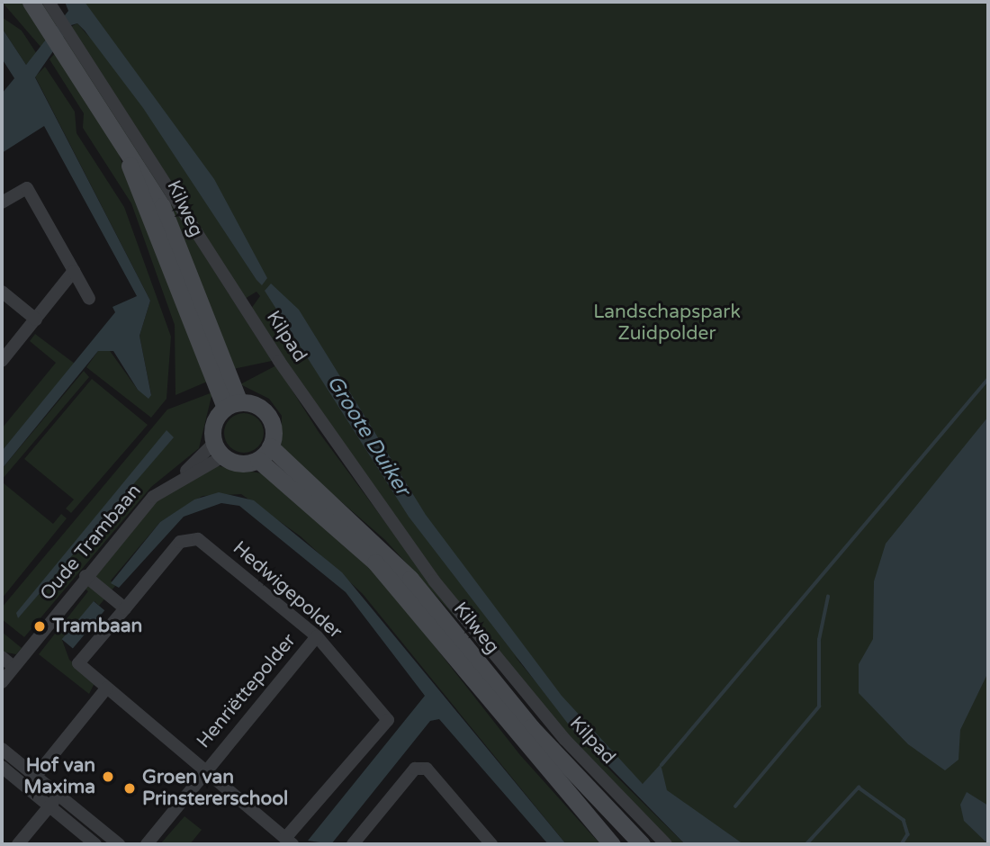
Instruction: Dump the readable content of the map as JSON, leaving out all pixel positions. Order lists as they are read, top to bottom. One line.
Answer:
{"streets":{"main road":["Kilweg"],"street":["Kilpad","Oude Trambaan","Hedwigepolder","Henriëttepolder"]},"crossings":[["Kilweg","Kilpad"],["Kilweg","Oude Trambaan"],["Hedwigepolder","Henriëttepolder"]],"water":["Groote Duiker"],"parks":["Landschapspark Zuidpolder"],"places":["Trambaan","Hof van Maxima","Groen van Prinstererschool"]}
